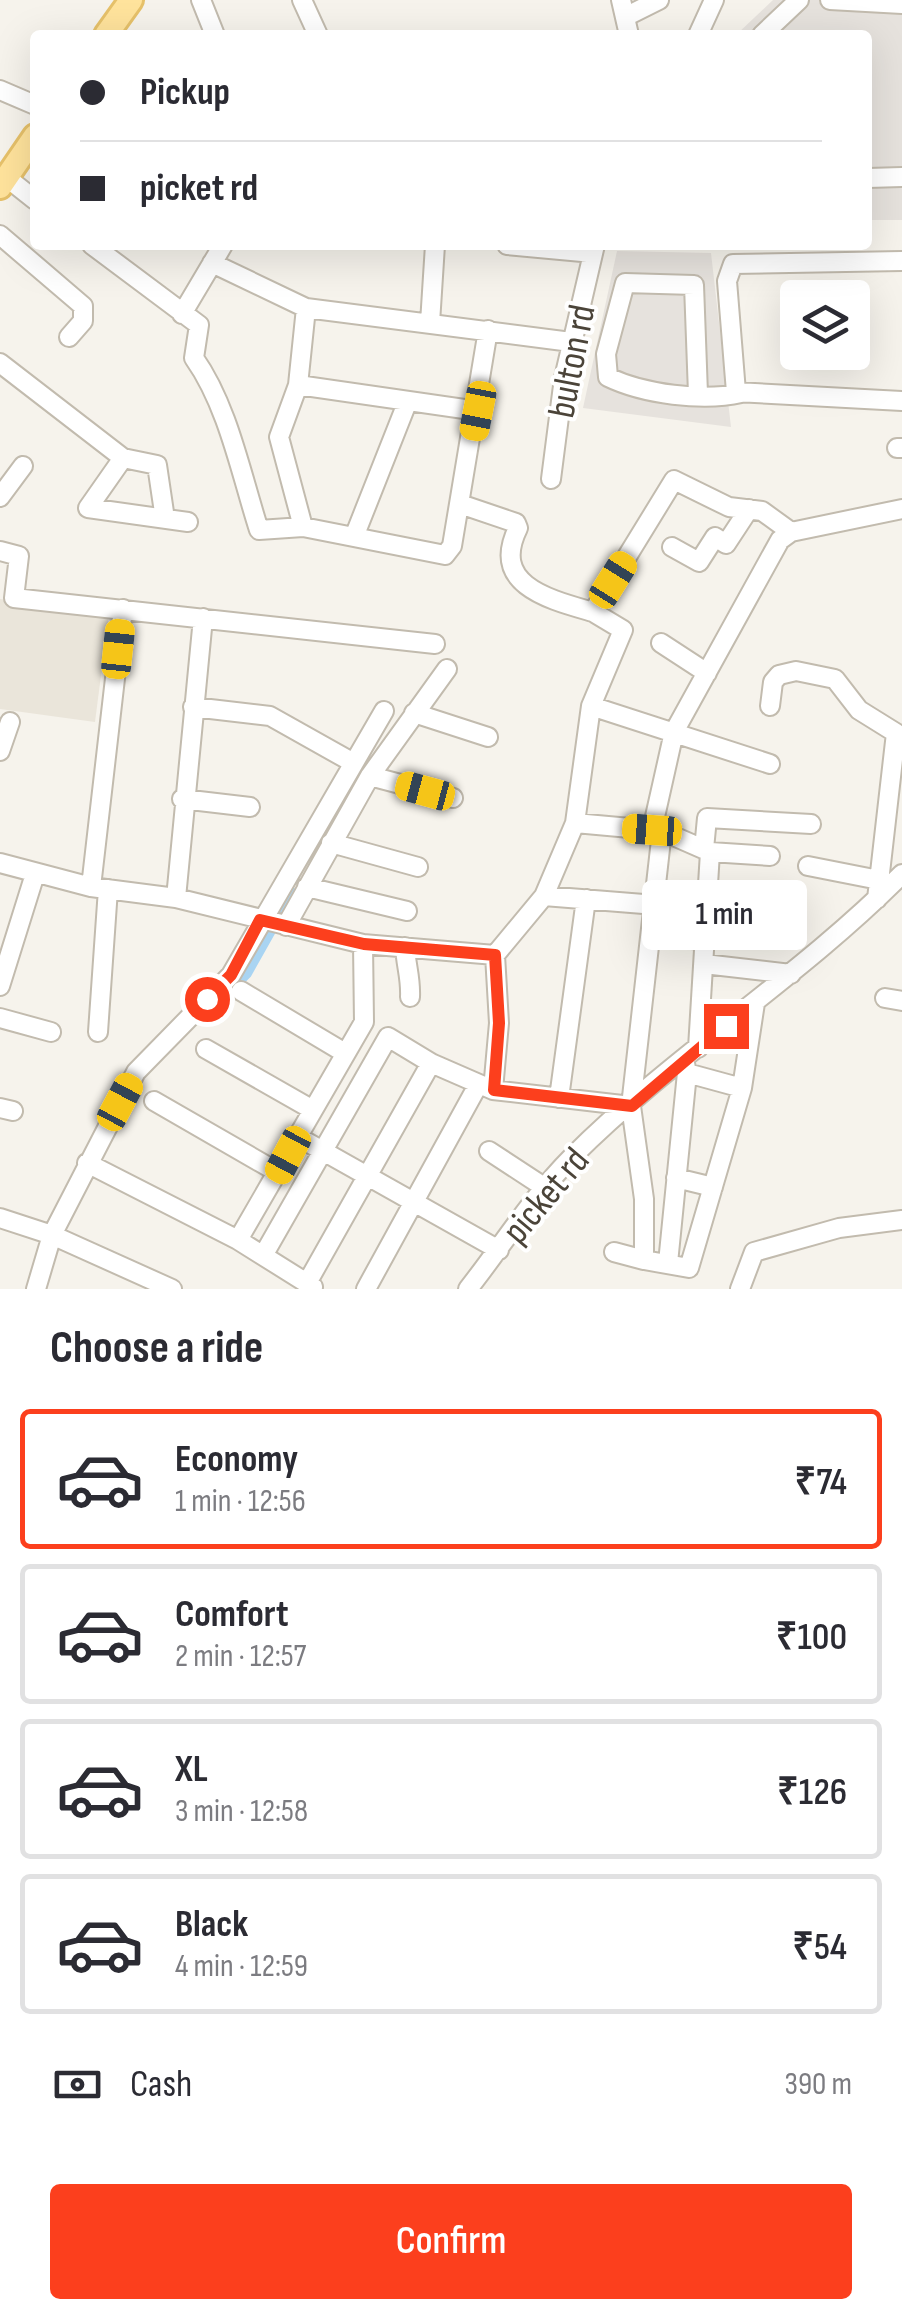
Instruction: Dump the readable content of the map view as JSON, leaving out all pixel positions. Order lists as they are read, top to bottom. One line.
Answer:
{"streets":{"street":["bulton rd","picket rd"]},"page":{"banner":["Pickup","picket rd"],"bubble":"1 min","heading":"Choose a ride","list":[{"name":"Economy","note":"1 min · 12:56","value":"₹74"},{"name":"Comfort","note":"2 min · 12:57","value":"₹100"},{"name":"XL","note":"3 min · 12:58","value":"₹126"},{"name":"Black","note":"4 min · 12:59","value":"₹54"}],"pay":["Cash","390 m"],"buttons":"Confirm"}}
